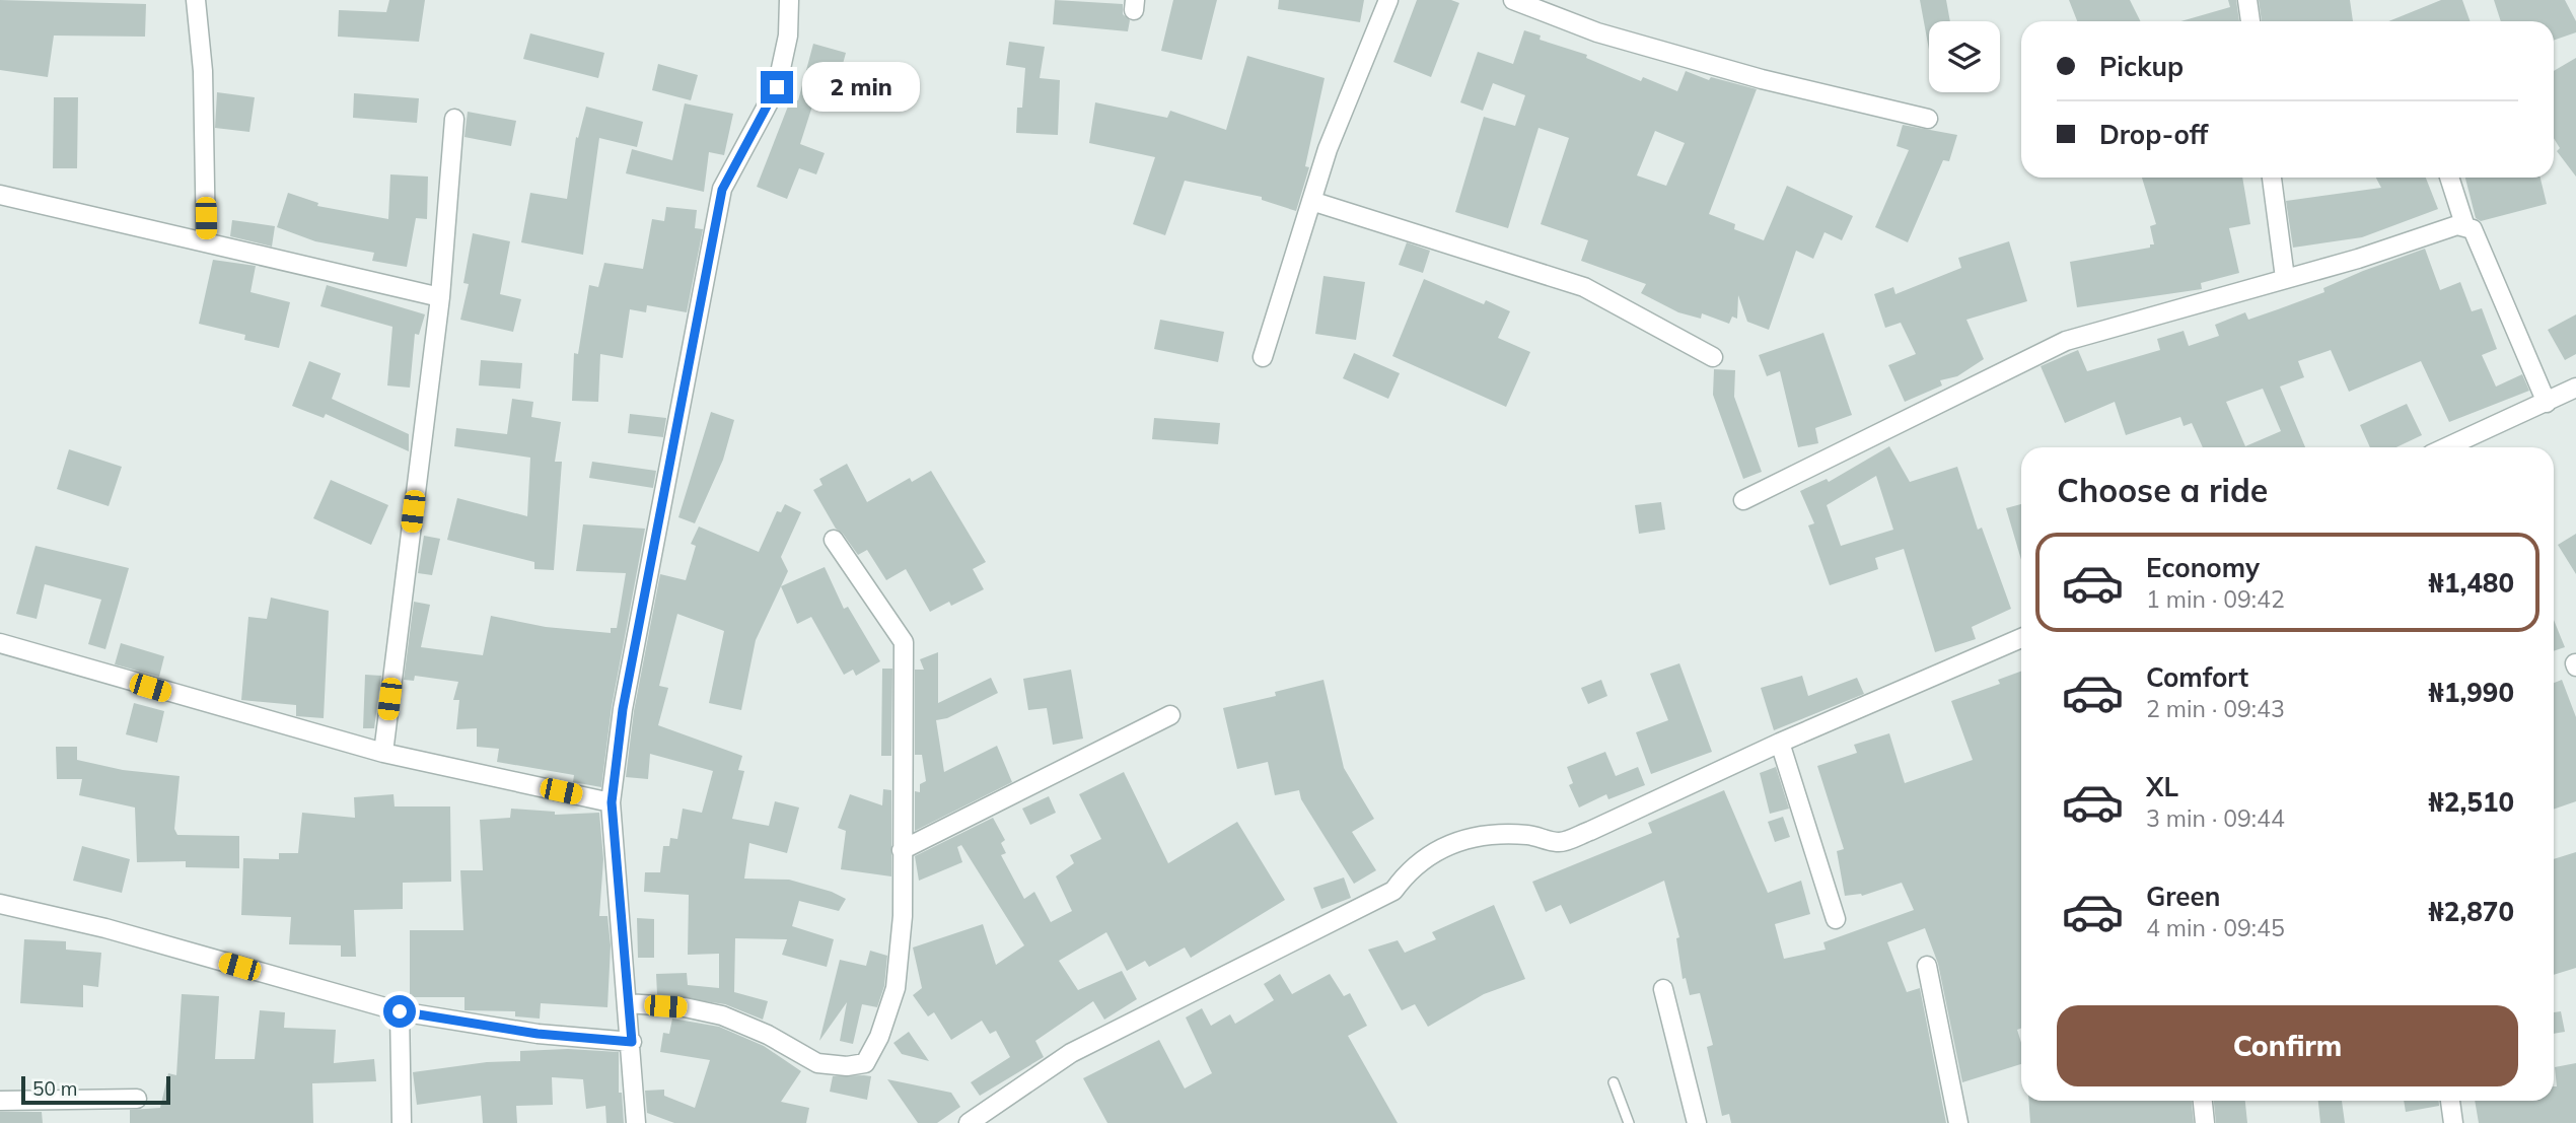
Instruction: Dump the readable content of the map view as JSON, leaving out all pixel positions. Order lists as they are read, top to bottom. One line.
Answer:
{"scale_bar":"50 m","page":{"banner":["Pickup","Drop-off"],"bubble":"2 min","heading":"Choose a ride","list":[{"name":"Economy","note":"1 min · 09:42","value":"₦1,480"},{"name":"Comfort","note":"2 min · 09:43","value":"₦1,990"},{"name":"XL","note":"3 min · 09:44","value":"₦2,510"},{"name":"Green","note":"4 min · 09:45","value":"₦2,870"}],"buttons":"Confirm","scale":"50 m"}}
